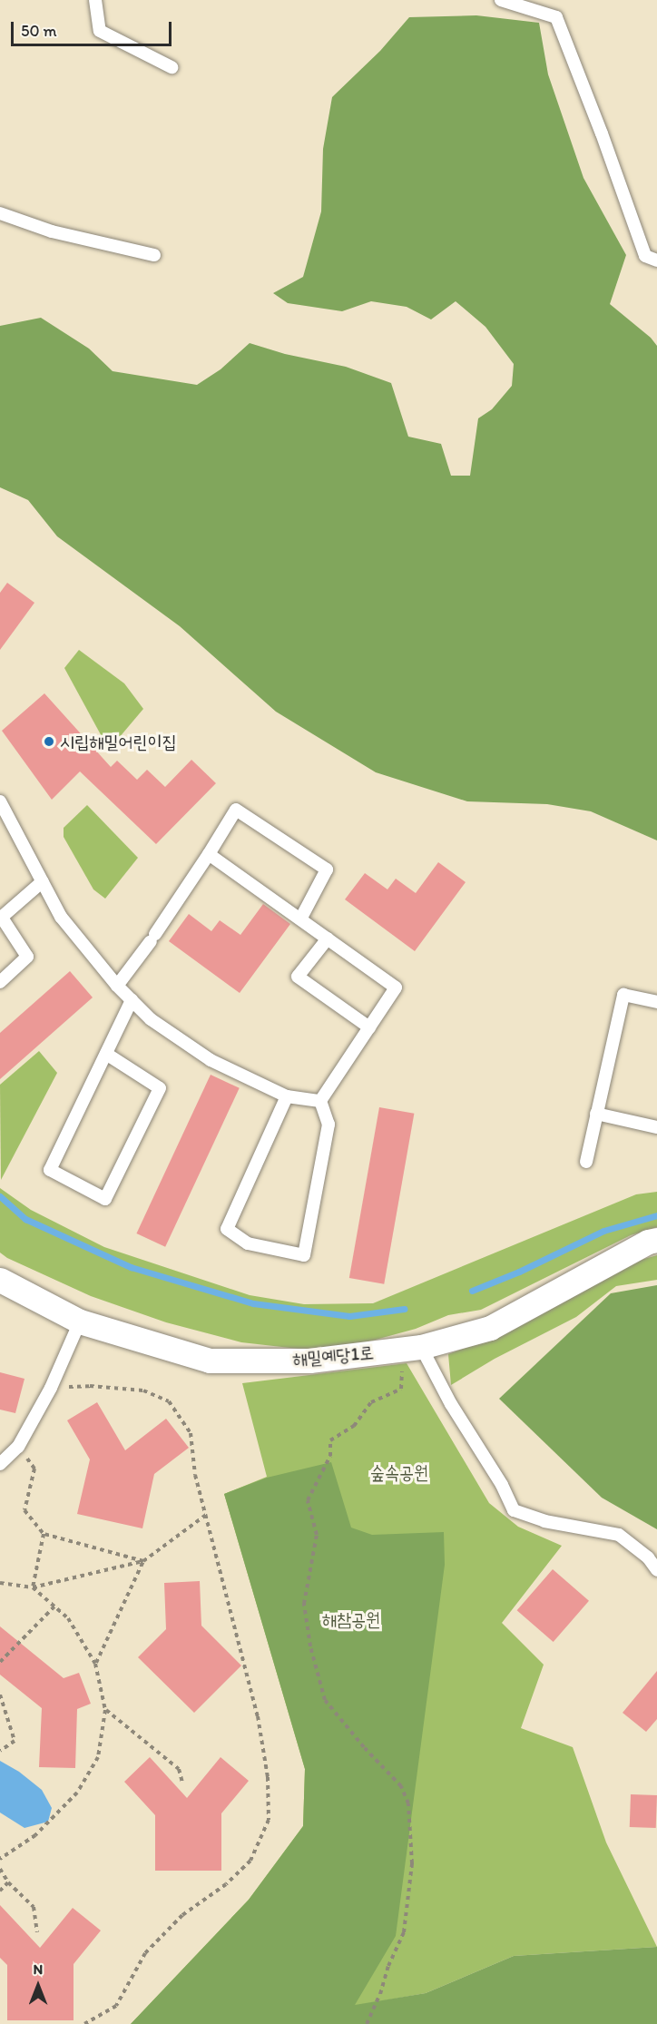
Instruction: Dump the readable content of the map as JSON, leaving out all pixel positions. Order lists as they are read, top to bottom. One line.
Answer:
{"streets":{"street":["해밀예당1로"]},"parks":["숲속공원","해참공원"],"places":["시립해밀어린이집"],"scale_bar":"50 m","north":"top"}
